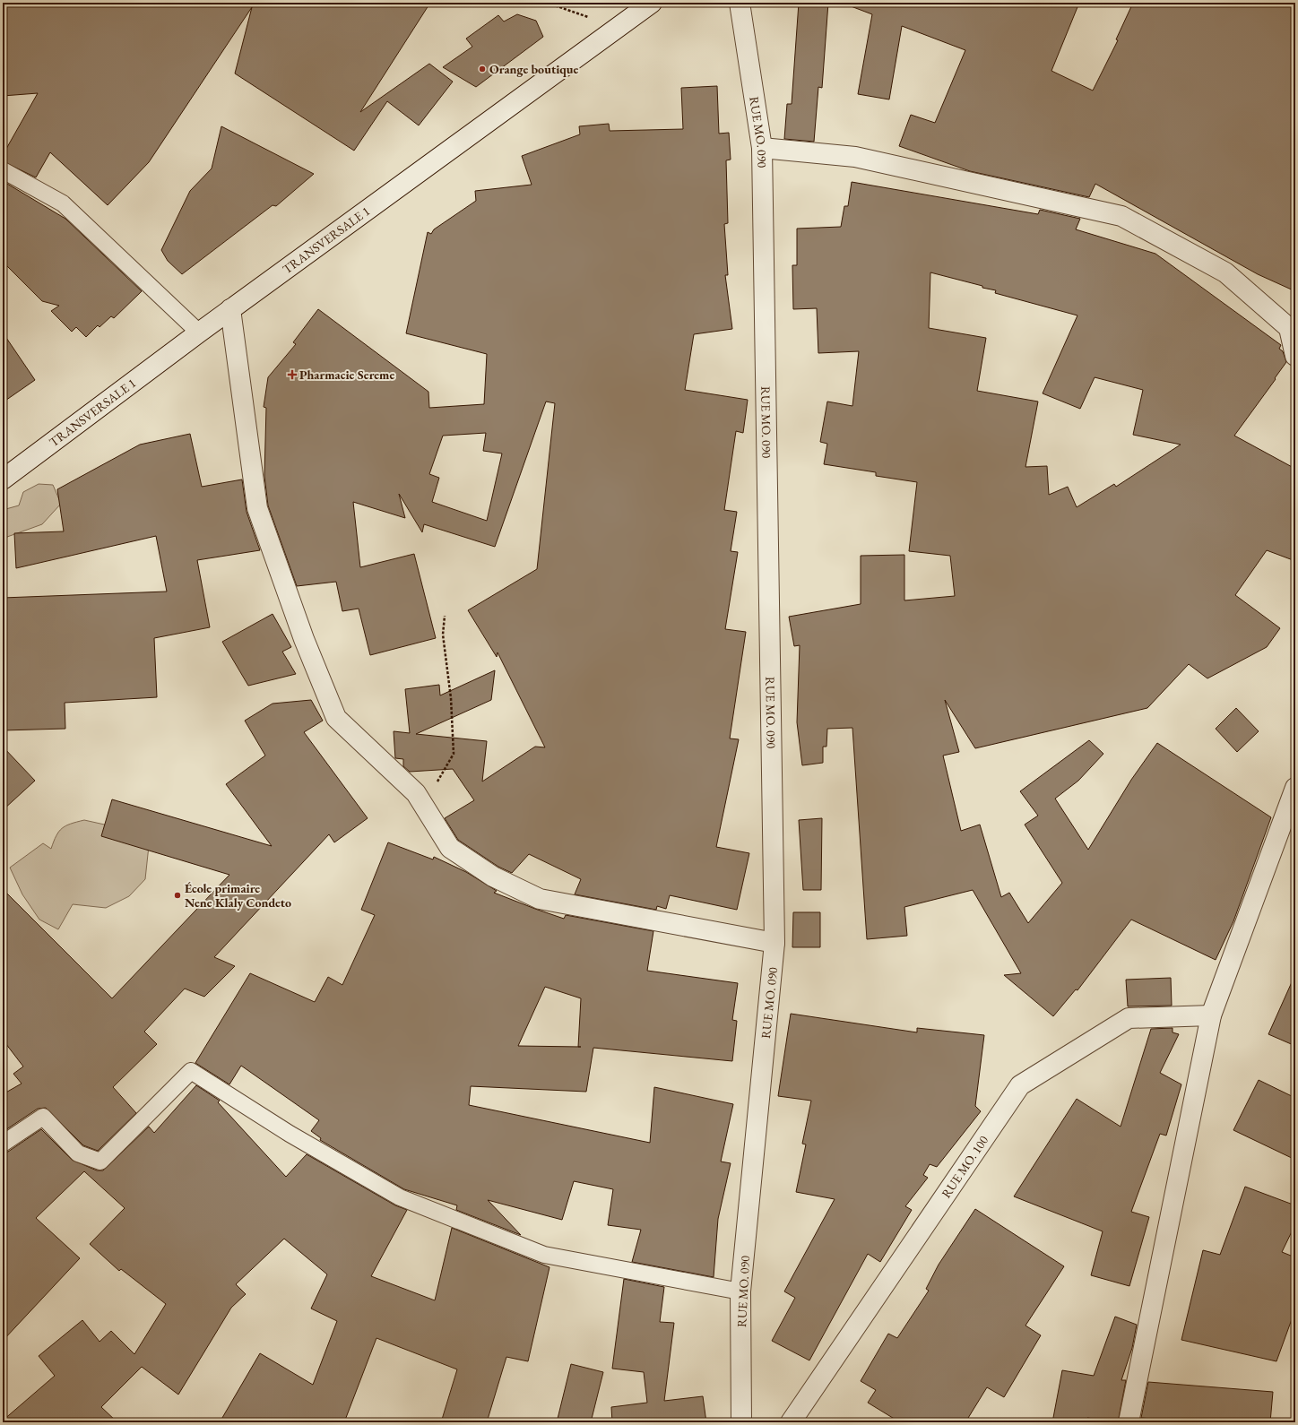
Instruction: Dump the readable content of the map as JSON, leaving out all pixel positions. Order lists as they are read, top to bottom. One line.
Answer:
{"streets":{"street":["RUE MO. 090","TRANSVERSALE 1","RUE MO. 100"]},"places":{"other":["Orange boutique","École primaire Nene Klaly Condeto"],"health":["Pharmacie Sereme"]}}
